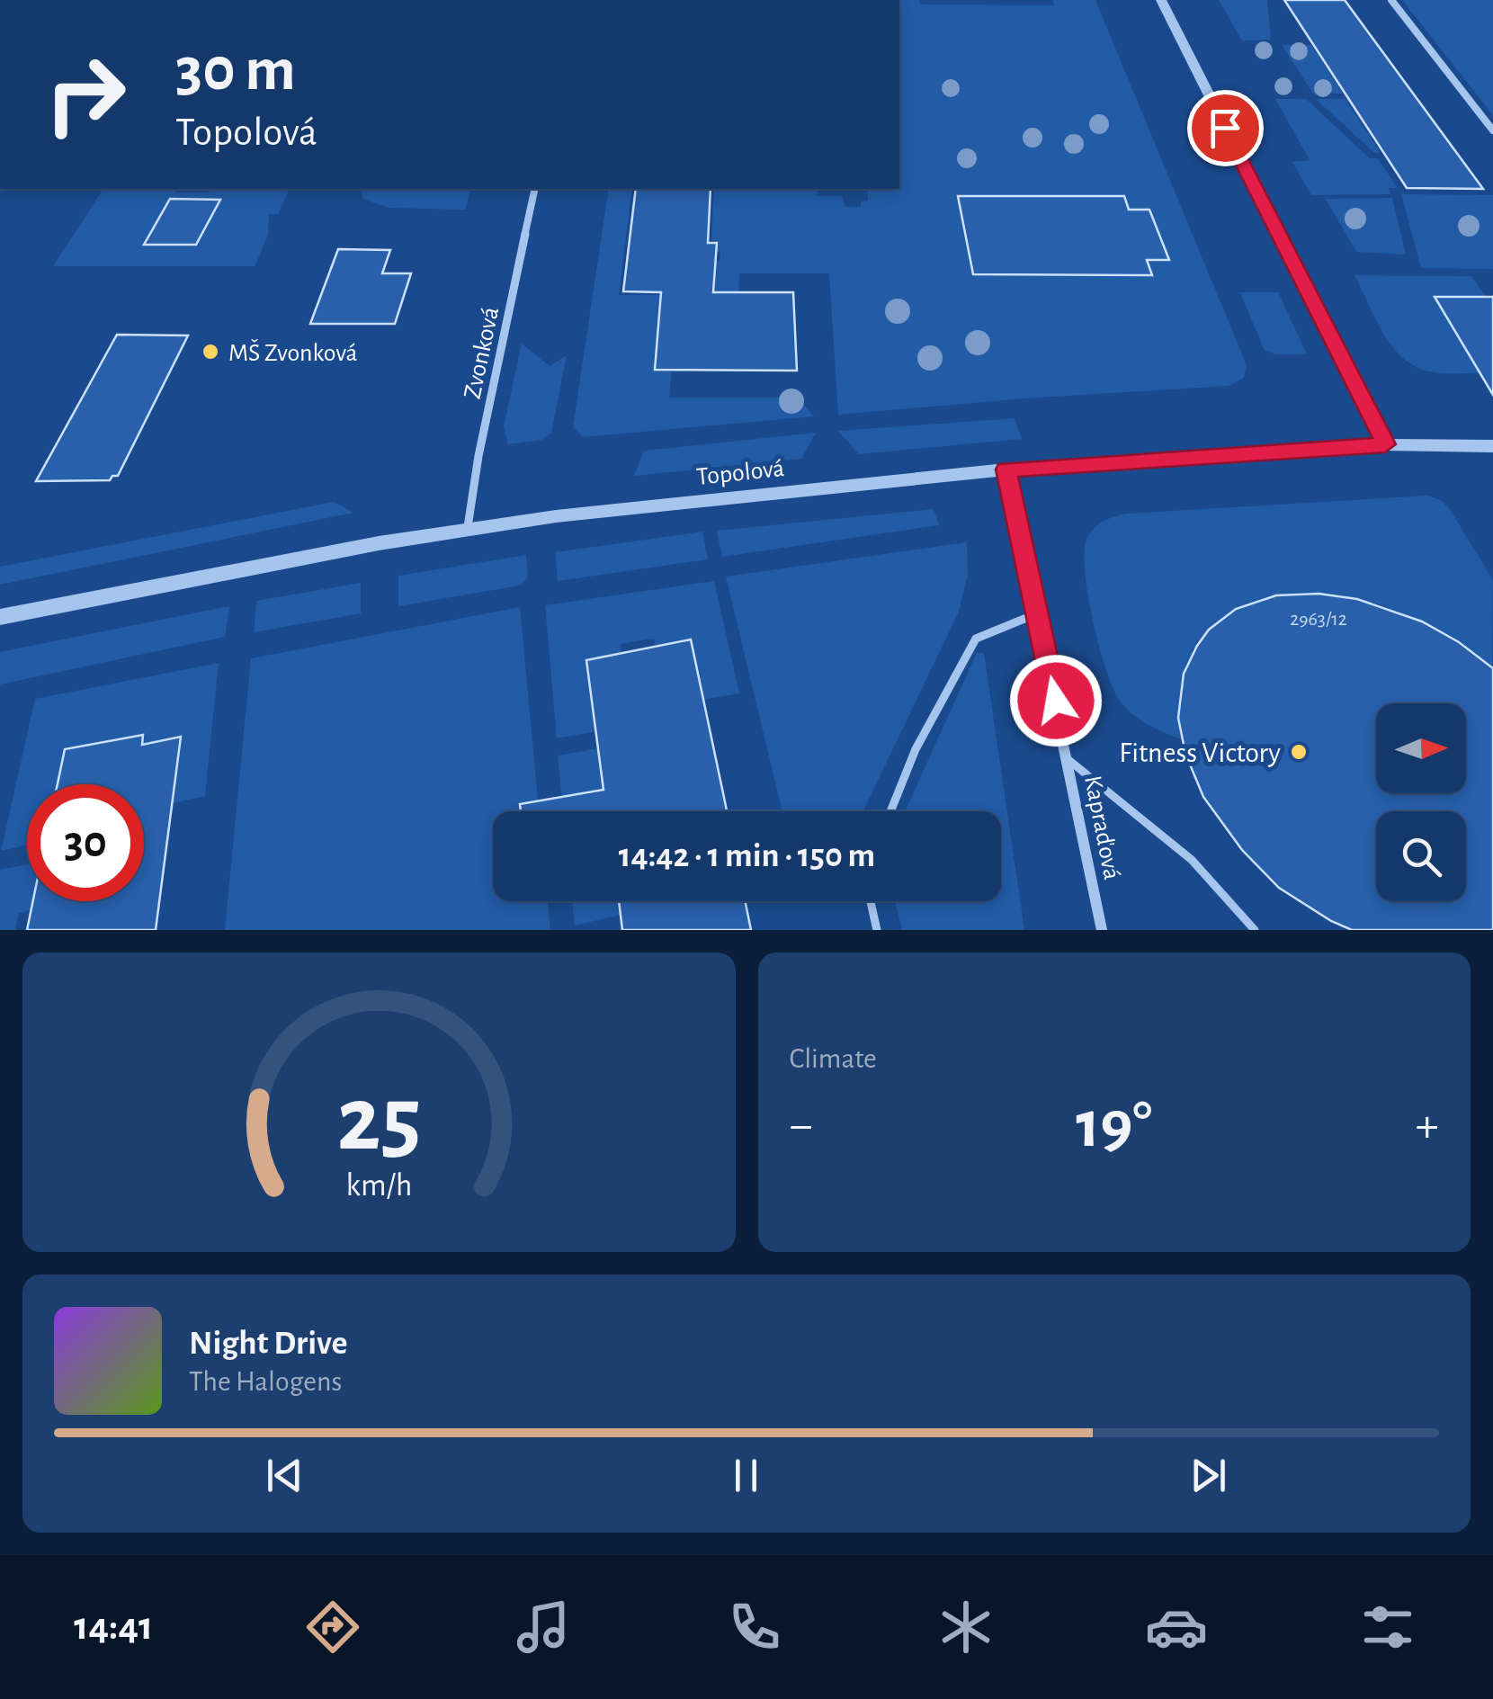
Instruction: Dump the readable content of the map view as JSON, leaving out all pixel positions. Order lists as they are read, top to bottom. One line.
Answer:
{"streets":{"street":["Zvonková","Topolová","Kapraďová"]},"crossings":[["Zvonková","Topolová"],["Topolová","Kapraďová"]],"places":["MŠ Zvonková","Fitness Victory"],"house_numbers":["2963/12"],"north":"right","page":{"turn":["30 m","Topolová"],"limit":"30","trip":"14:42 · 1 min · 150 m","tile":"Climate","heat":["−","19°","+"],"song":["Night Drive","The Halogens"],"tabs":"14:41","gauge":["25","km/h"]}}
